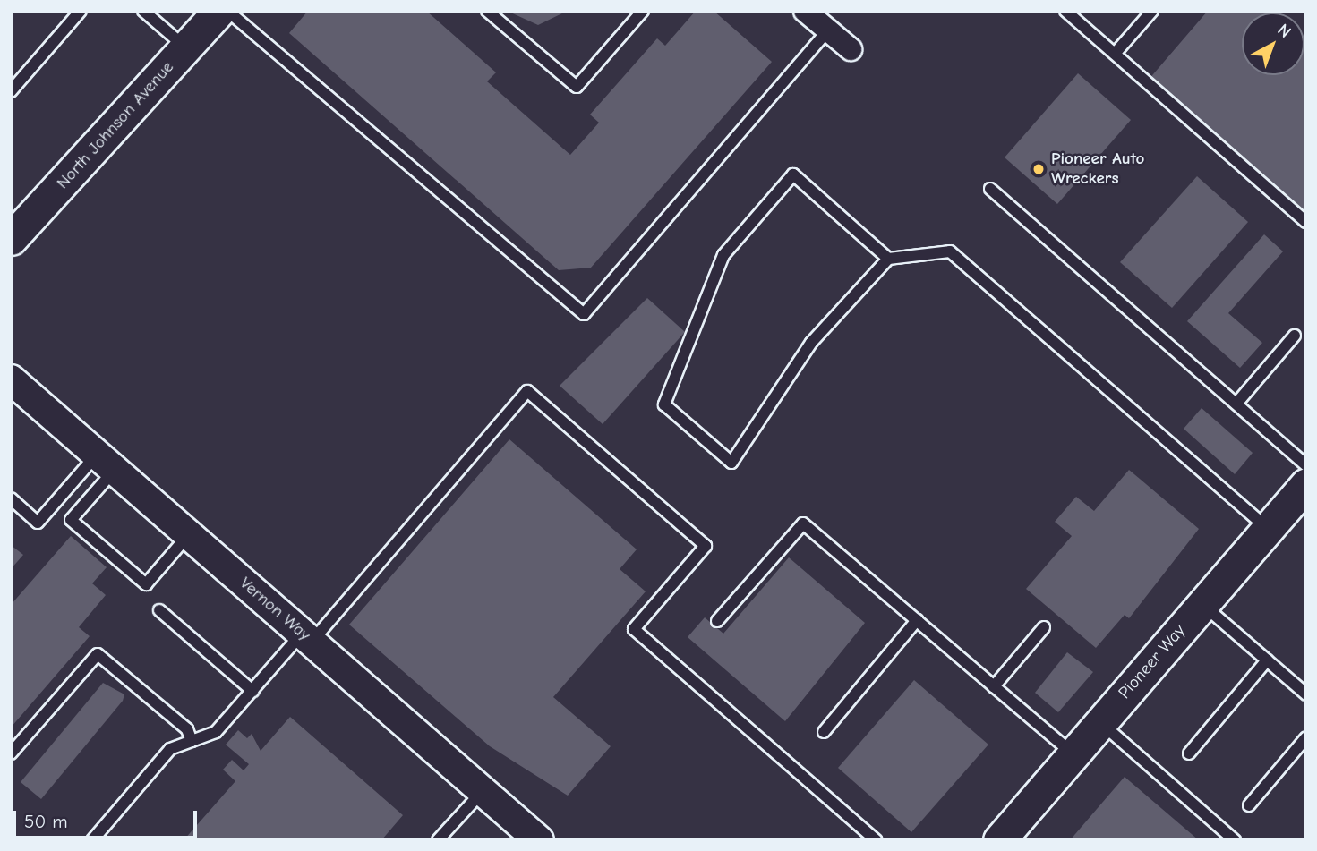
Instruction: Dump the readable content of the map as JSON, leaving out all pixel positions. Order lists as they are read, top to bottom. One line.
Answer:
{"streets":{"main road":["North Johnson Avenue","Pioneer Way"],"street":["Vernon Way"]},"places":["Pioneer Auto Wreckers"],"scale_bar":"50 m","north":"top right"}
